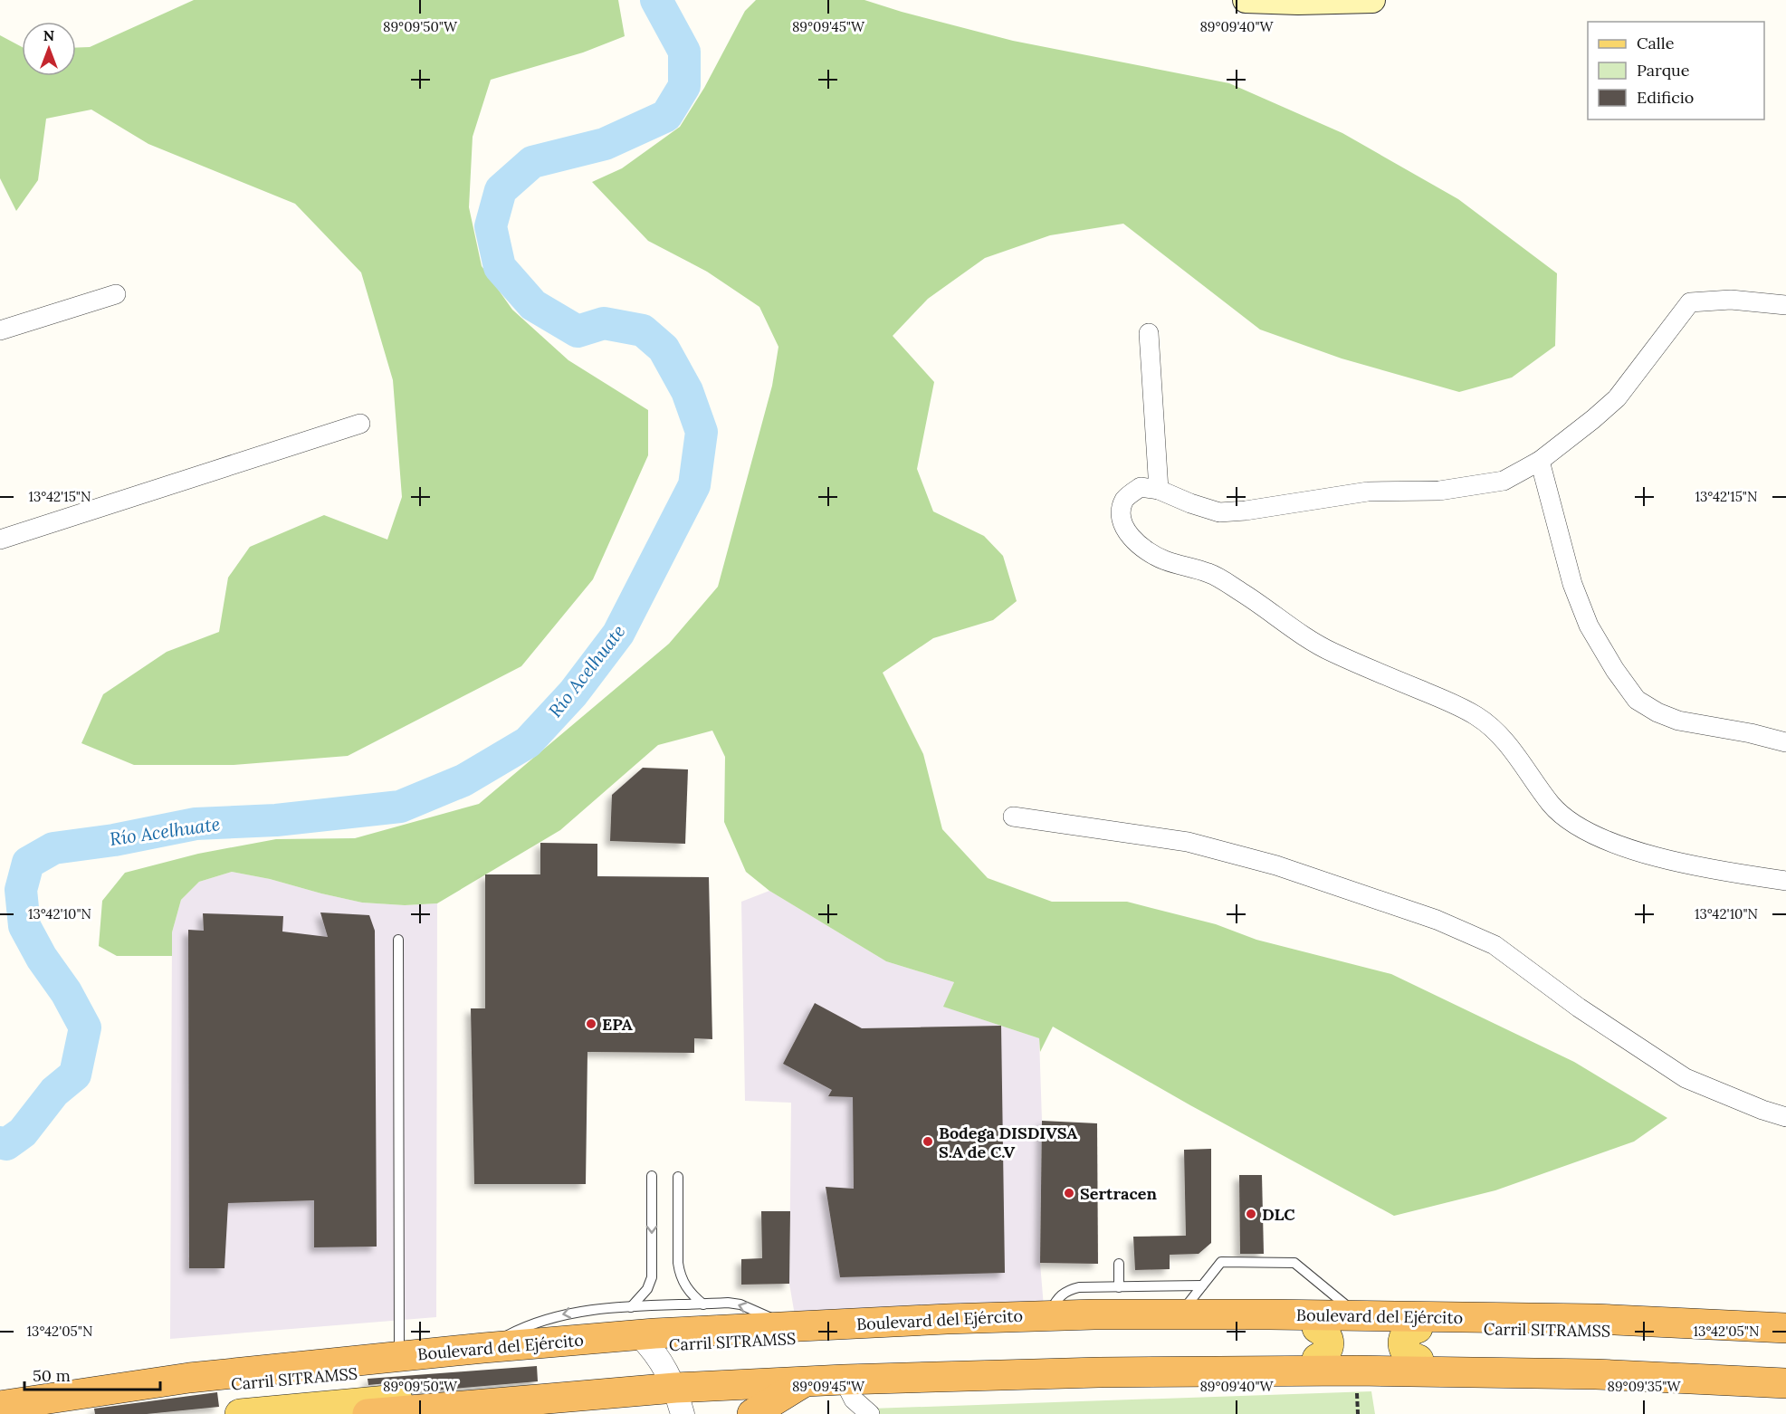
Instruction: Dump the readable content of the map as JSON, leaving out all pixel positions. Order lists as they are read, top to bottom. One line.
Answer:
{"streets":{"highway":["Boulevard del Ejército"],"main road":["Carril SITRAMSS"]},"crossings":[["Boulevard del Ejército","Carril SITRAMSS"]],"water":["Río Acelhuate"],"places":["EPA","Bodega DISDIVSA S.A de C.V","Sertracen","DLC"],"legend":["Calle","Parque","Edificio"],"scale_bar":"50 m","north":"top","coordinates":["89°09'50\"W","89°09'45\"W","89°09'40\"W","13°42'15\"N","13°42'10\"N","13°42'05\"N","89°09'35\"W"]}
